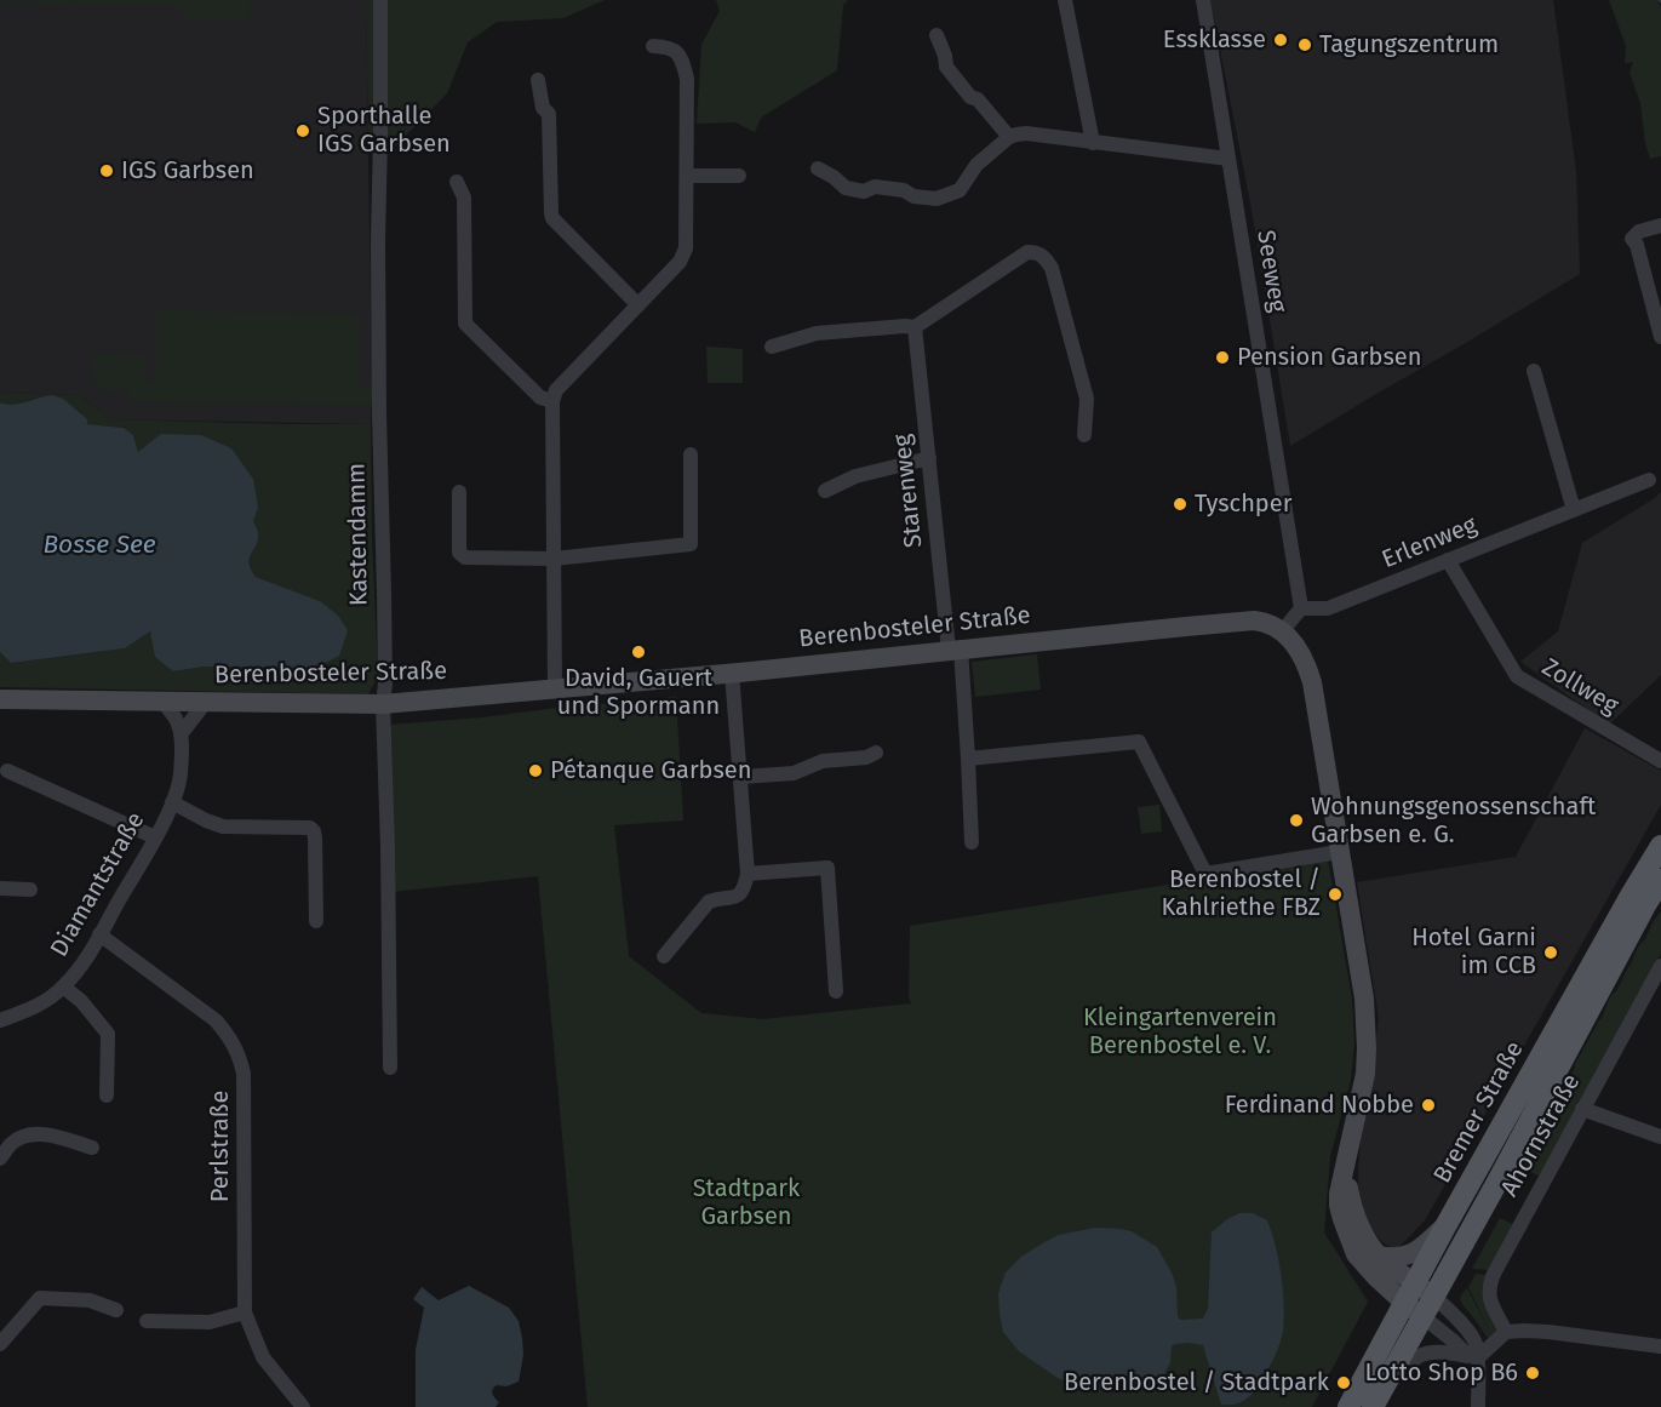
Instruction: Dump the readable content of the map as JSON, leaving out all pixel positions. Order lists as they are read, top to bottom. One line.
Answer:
{"streets":{"main road":["Bremer Straße"],"street":["Seeweg","Starenweg","Kastendamm","Erlenweg","Berenbosteler Straße","Zollweg","Diamantstraße","Ahornstraße","Perlstraße"]},"crossings":[["Seeweg","Erlenweg"],["Starenweg","Berenbosteler Straße"],["Kastendamm","Berenbosteler Straße"],["Erlenweg","Zollweg"],["Berenbosteler Straße","Diamantstraße"],["Diamantstraße","Perlstraße"]],"water":["Bosse See"],"parks":["Kleingartenverein Berenbostel e. V.","Stadtpark Garbsen"],"places":["Essklasse","Tagungszentrum","Sporthalle IGS Garbsen","IGS Garbsen","Pension Garbsen","Tyschper","David, Gauert und Spormann","Pétanque Garbsen","Wohnungsgenossenschaft Garbsen e. G.","Berenbostel / Kahlriethe FBZ","Hotel Garni im CCB","Ferdinand Nobbe","Lotto Shop B6","Berenbostel / Stadtpark"]}
